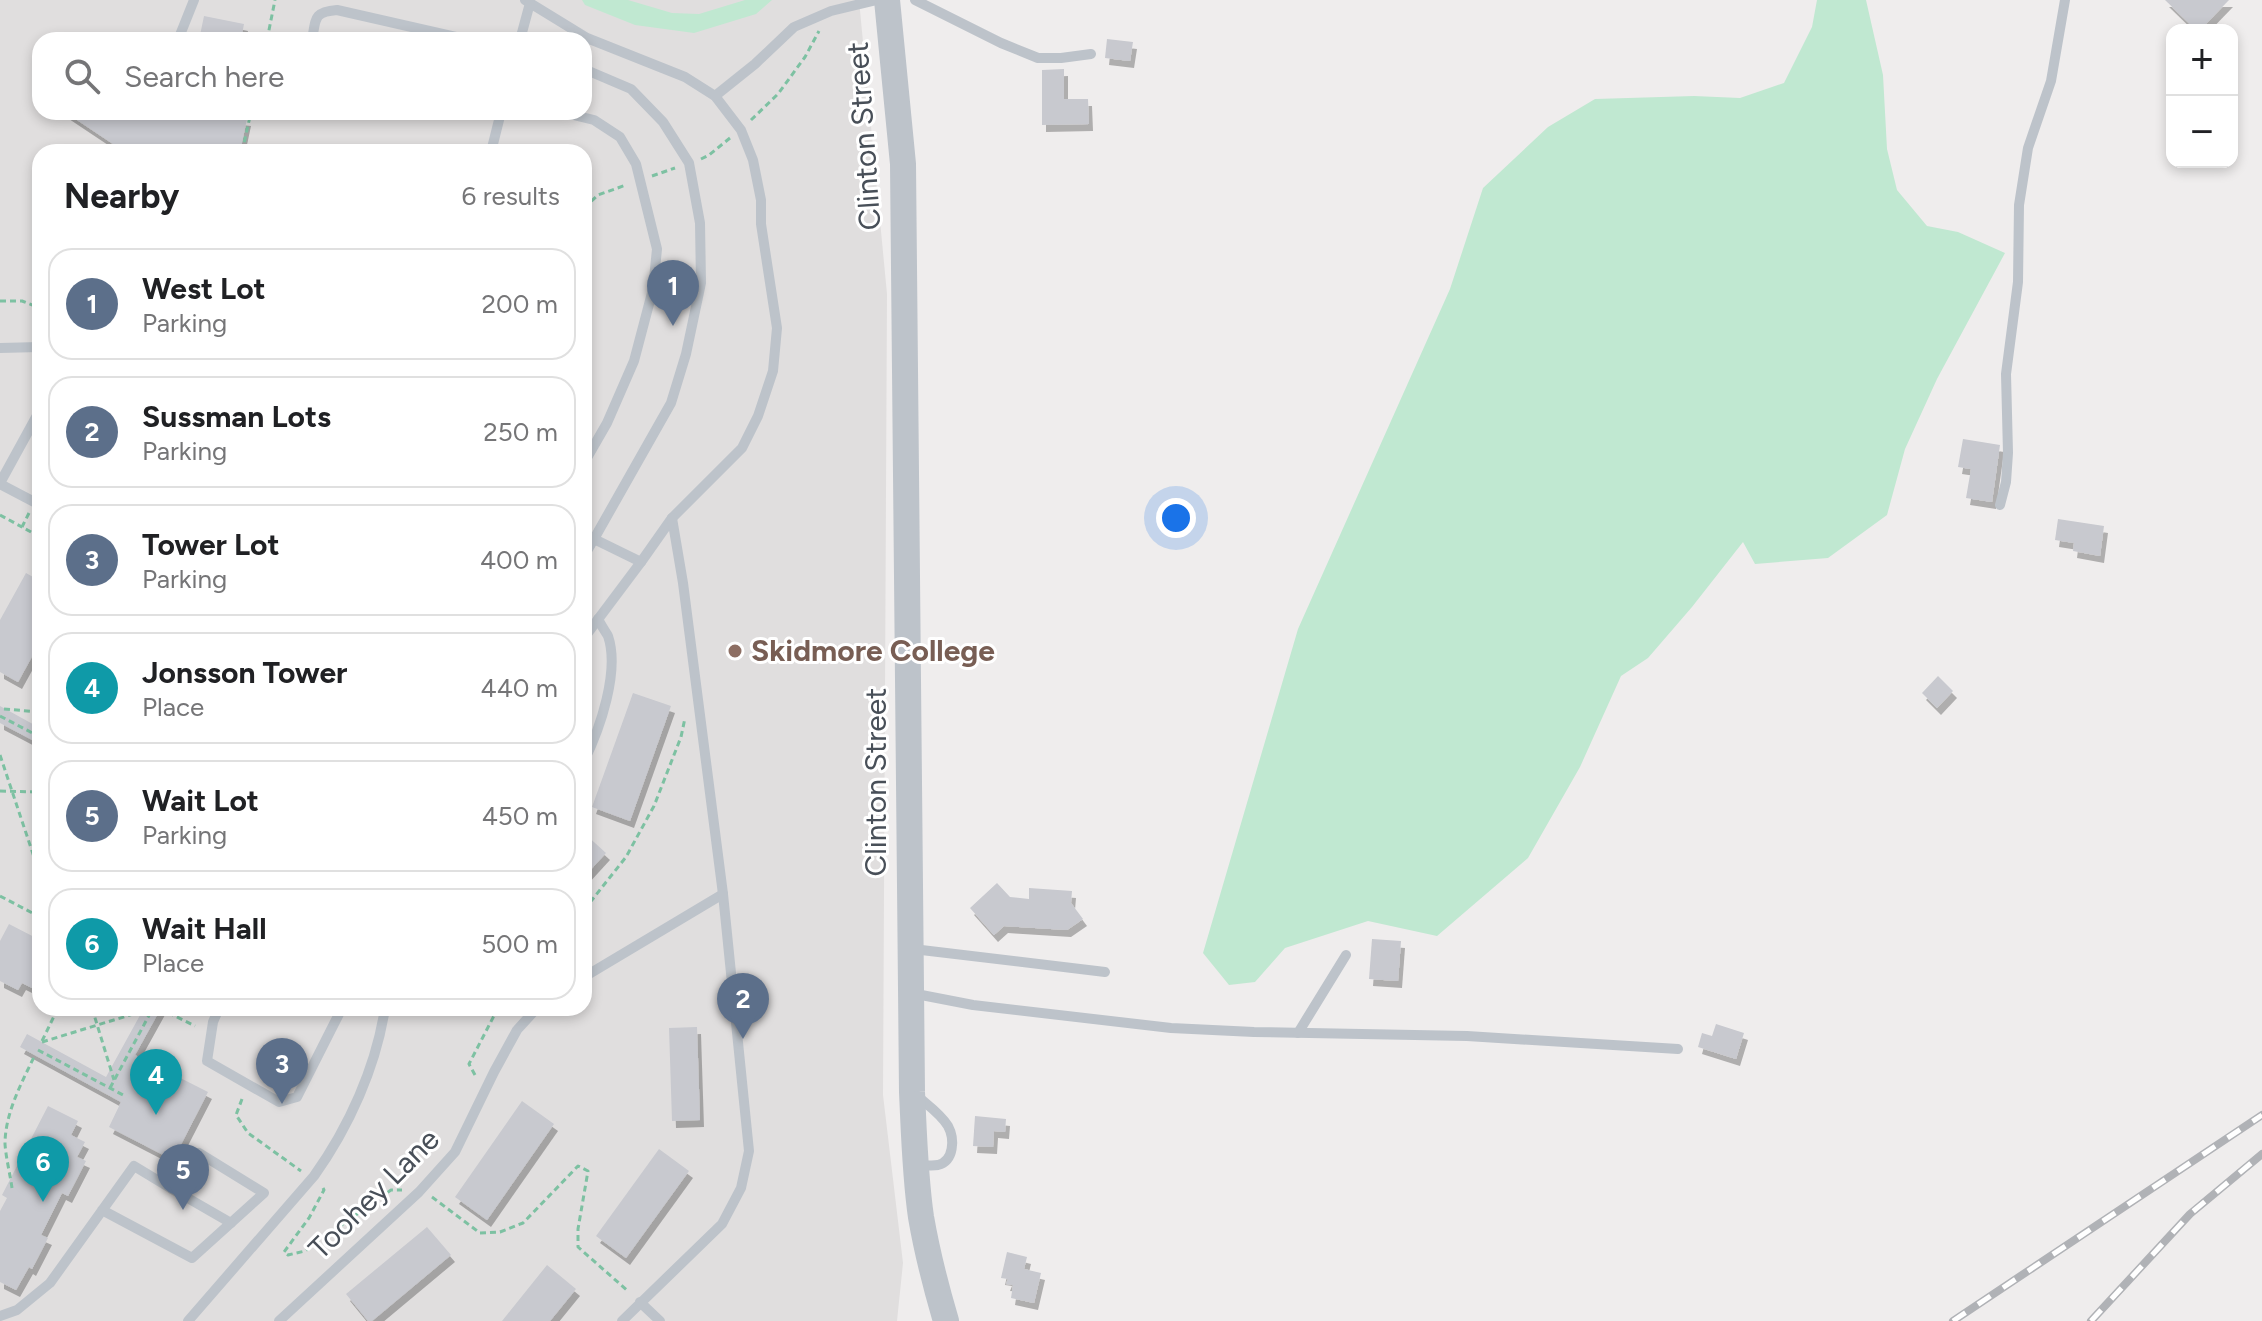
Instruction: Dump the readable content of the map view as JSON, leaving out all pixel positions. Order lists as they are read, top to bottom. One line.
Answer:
{"streets":{"street":["Clinton Street"],"lane":["Toohey Lane"]},"places":["Skidmore College"],"page":{"map_buttons":["+","−"],"search":"Search here","heading":["Nearby","6 results"],"list":[{"mark":"1","name":"West Lot","note":"Parking","value":"200 m"},{"mark":"2","name":"Sussman Lots","note":"Parking","value":"250 m"},{"mark":"3","name":"Tower Lot","note":"Parking","value":"400 m"},{"mark":"4","name":"Jonsson Tower","note":"Place","value":"440 m"},{"mark":"5","name":"Wait Lot","note":"Parking","value":"450 m"},{"mark":"6","name":"Wait Hall","note":"Place","value":"500 m"}],"pins":["1","2","3","4","6","5"]}}
